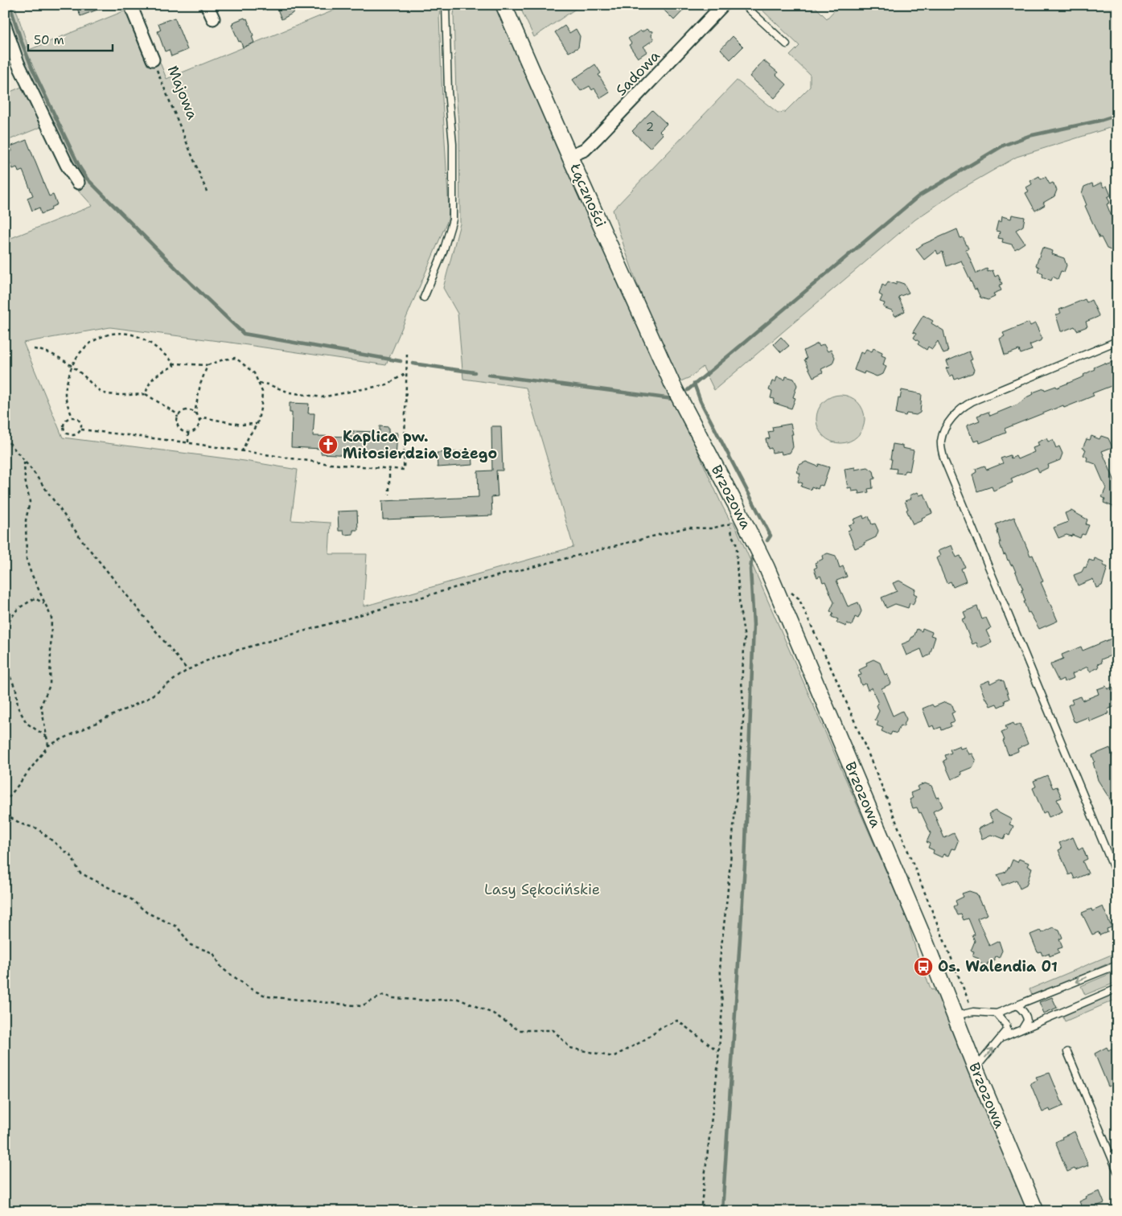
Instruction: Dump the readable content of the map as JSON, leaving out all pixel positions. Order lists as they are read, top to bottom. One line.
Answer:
{"streets":{"street":["Sadowa","Majowa","Łączności","Brzozowa"]},"crossings":[["Sadowa","Łączności"],["Łączności","Brzozowa"]],"parks":["Lasy Sękocińskie"],"places":{"church":["Kaplica pw. Miłosierdzia Bożego"],"bus stop":["Os. Walendia 01"]},"house_numbers":["2"],"scale_bar":"50 m"}
